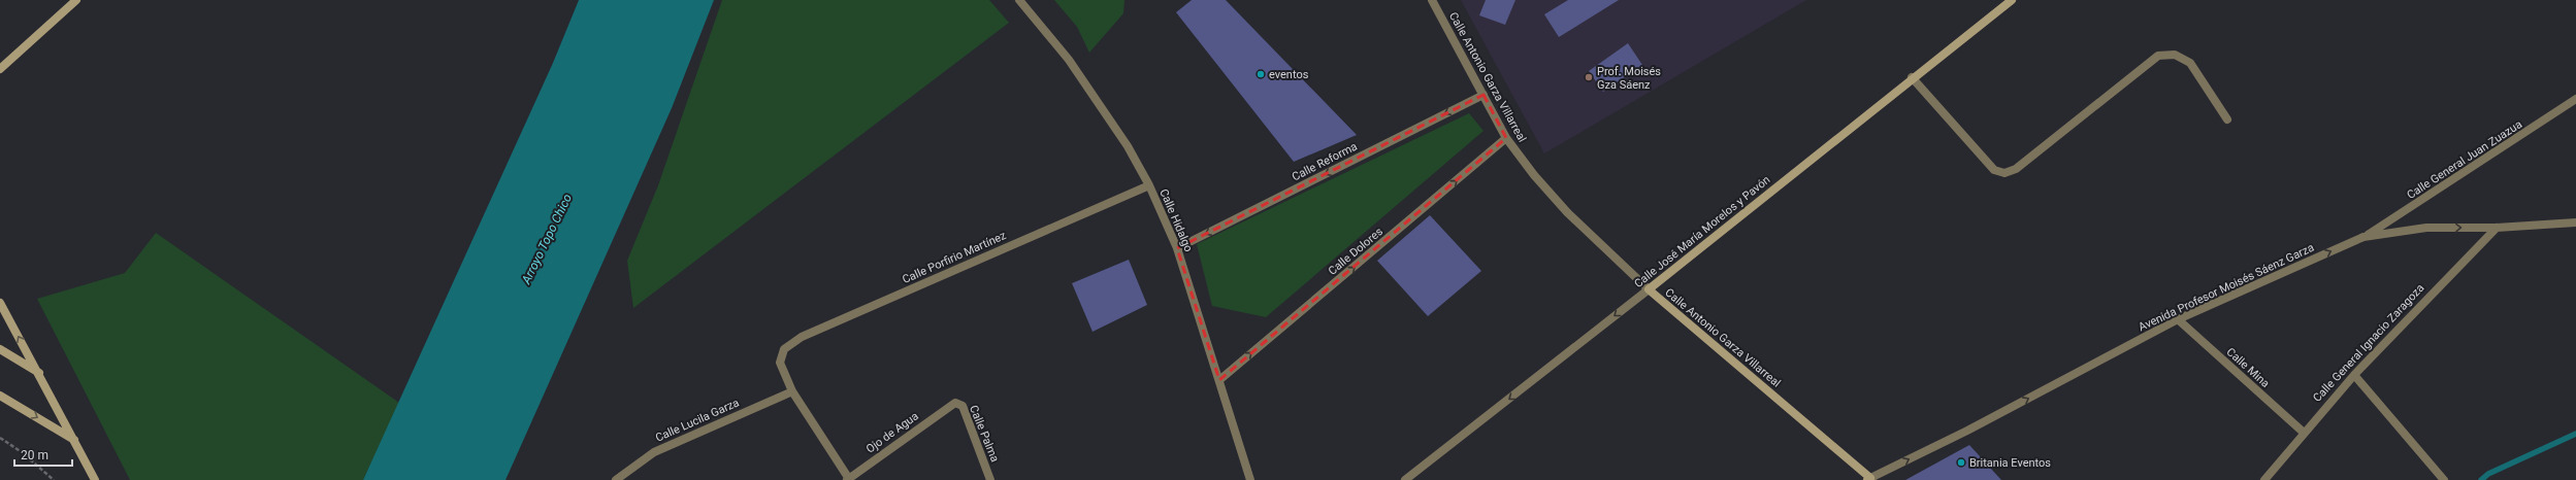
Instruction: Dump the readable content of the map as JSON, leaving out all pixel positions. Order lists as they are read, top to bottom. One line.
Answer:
{"streets":{"street":["Calle Antonio Garza Villarreal","Calle General Juan Zuazua","Calle Reforma","Calle Hidalgo","Calle José María Morelos y Pavón","Calle Dolores","Calle Porfirio Martínez","Avenida Profesor Moisés Sáenz Garza","Calle General Ignacio Zaragoza","Calle Mina","Calle Lucila Garza","Ojo de Agua","Calle Palma"]},"crossings":[["Calle Antonio Garza Villarreal","Calle Reforma"],["Calle Antonio Garza Villarreal","Calle José María Morelos y Pavón"],["Calle Antonio Garza Villarreal","Calle Dolores"],["Calle Antonio Garza Villarreal","Avenida Profesor Moisés Sáenz Garza"],["Calle General Juan Zuazua","Avenida Profesor Moisés Sáenz Garza"],["Calle Reforma","Calle Hidalgo"],["Calle Hidalgo","Calle Dolores"],["Calle Hidalgo","Calle Porfirio Martínez"],["Calle Porfirio Martínez","Calle Lucila Garza"],["Avenida Profesor Moisés Sáenz Garza","Calle General Ignacio Zaragoza"],["Avenida Profesor Moisés Sáenz Garza","Calle Mina"],["Calle General Ignacio Zaragoza","Calle Mina"],["Ojo de Agua","Calle Palma"]],"one_way":["Calle Reforma","Calle José María Morelos y Pavón","Calle Dolores","Avenida Profesor Moisés Sáenz Garza"],"water":["Arroyo Topo Chico"],"places":["eventos","Prof. Moisés Gza Sáenz","Britania Eventos"],"scale_bar":"20 m"}
